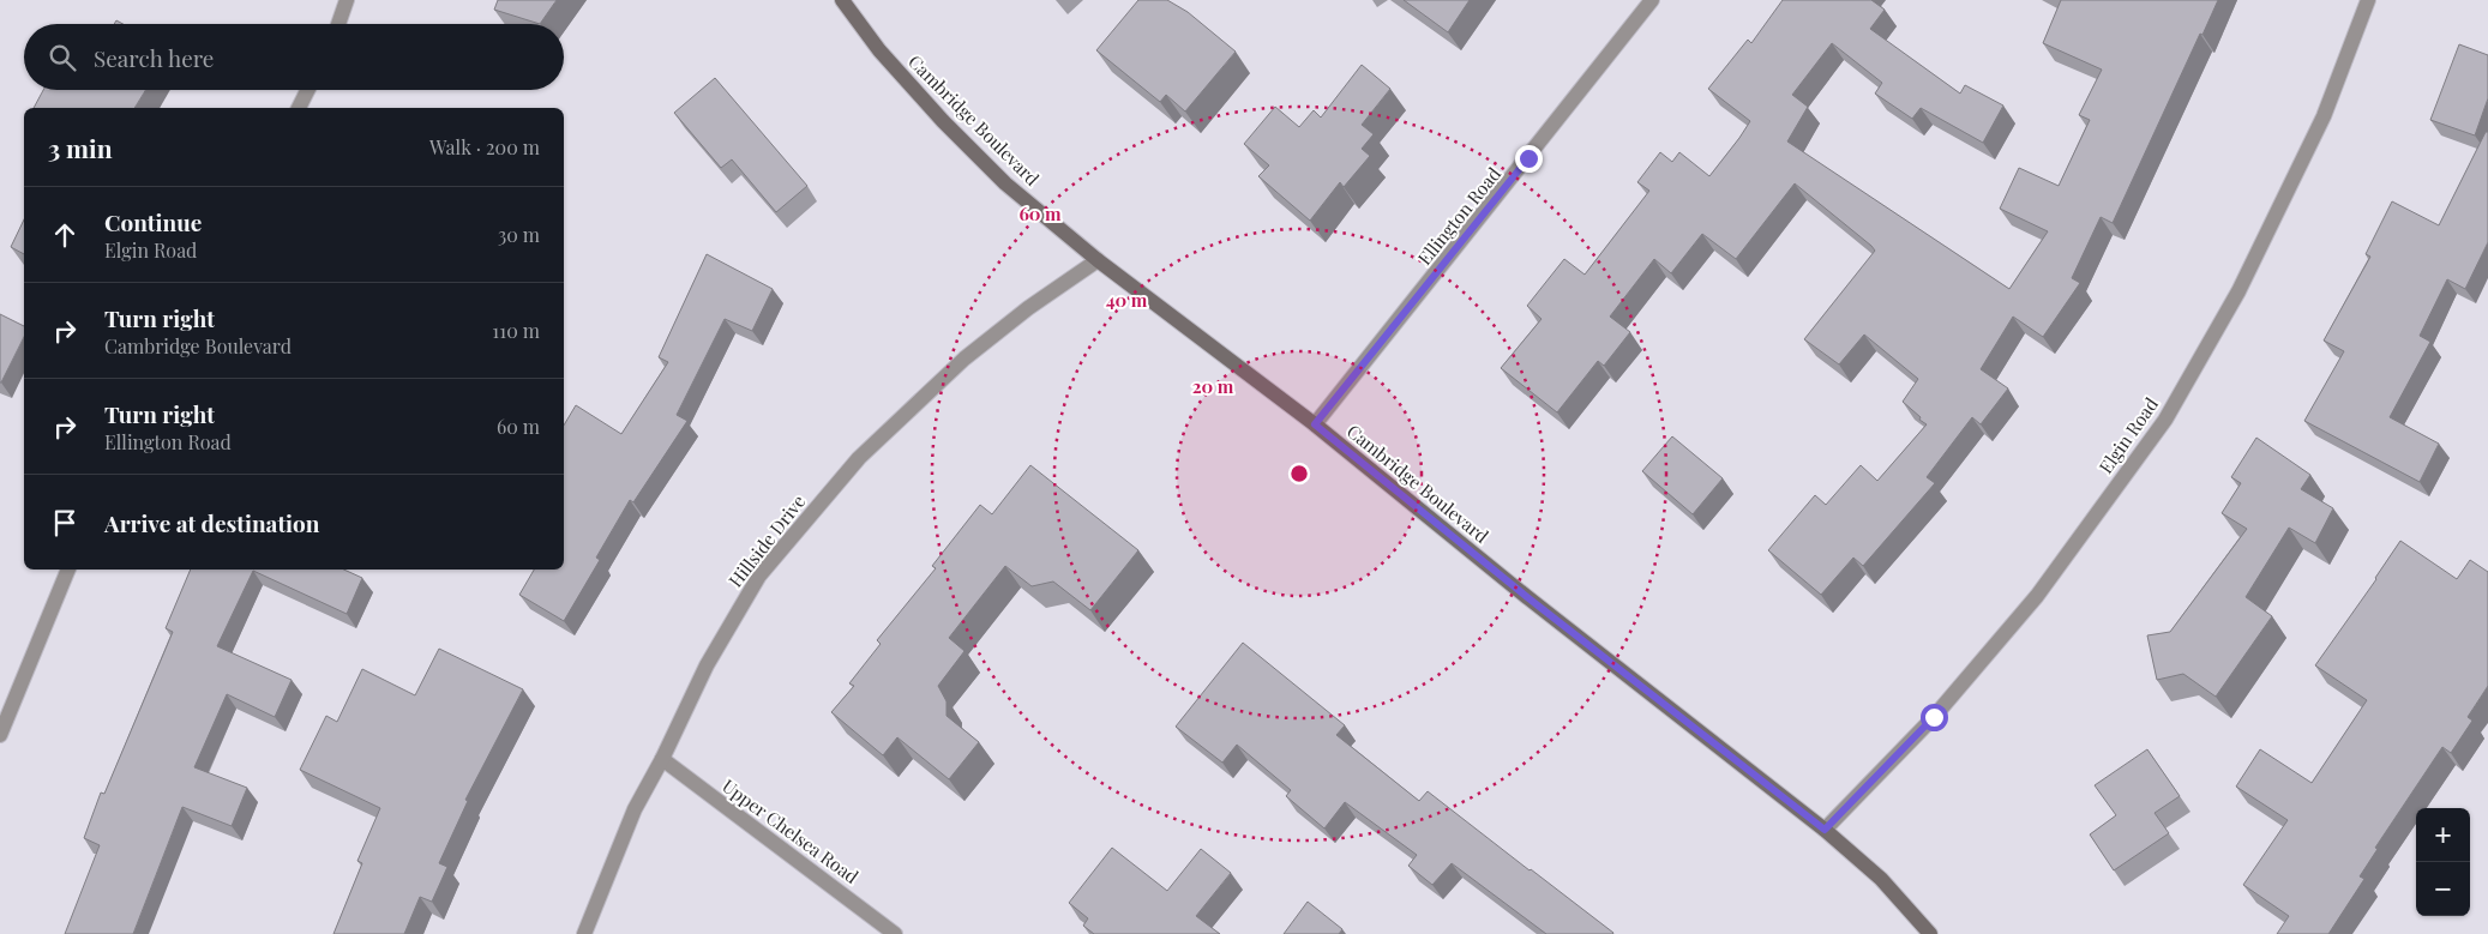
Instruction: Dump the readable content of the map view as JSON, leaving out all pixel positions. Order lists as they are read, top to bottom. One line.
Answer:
{"streets":{"street":["Cambridge Boulevard","Ellington Road","Elgin Road","Hillside Drive","Upper Chelsea Road"]},"crossings":[["Cambridge Boulevard","Ellington Road"],["Cambridge Boulevard","Elgin Road"],["Cambridge Boulevard","Hillside Drive"],["Hillside Drive","Upper Chelsea Road"]],"page":{"search":"Search here","heading":["3 min","Walk · 200 m"],"list":[["Continue","Elgin Road","30 m"],["Turn right","Cambridge Boulevard","110 m"],["Turn right","Ellington Road","60 m"],"Arrive at destination"],"map_buttons":["+","−"]},"rings":["60 m","40 m","20 m"]}
